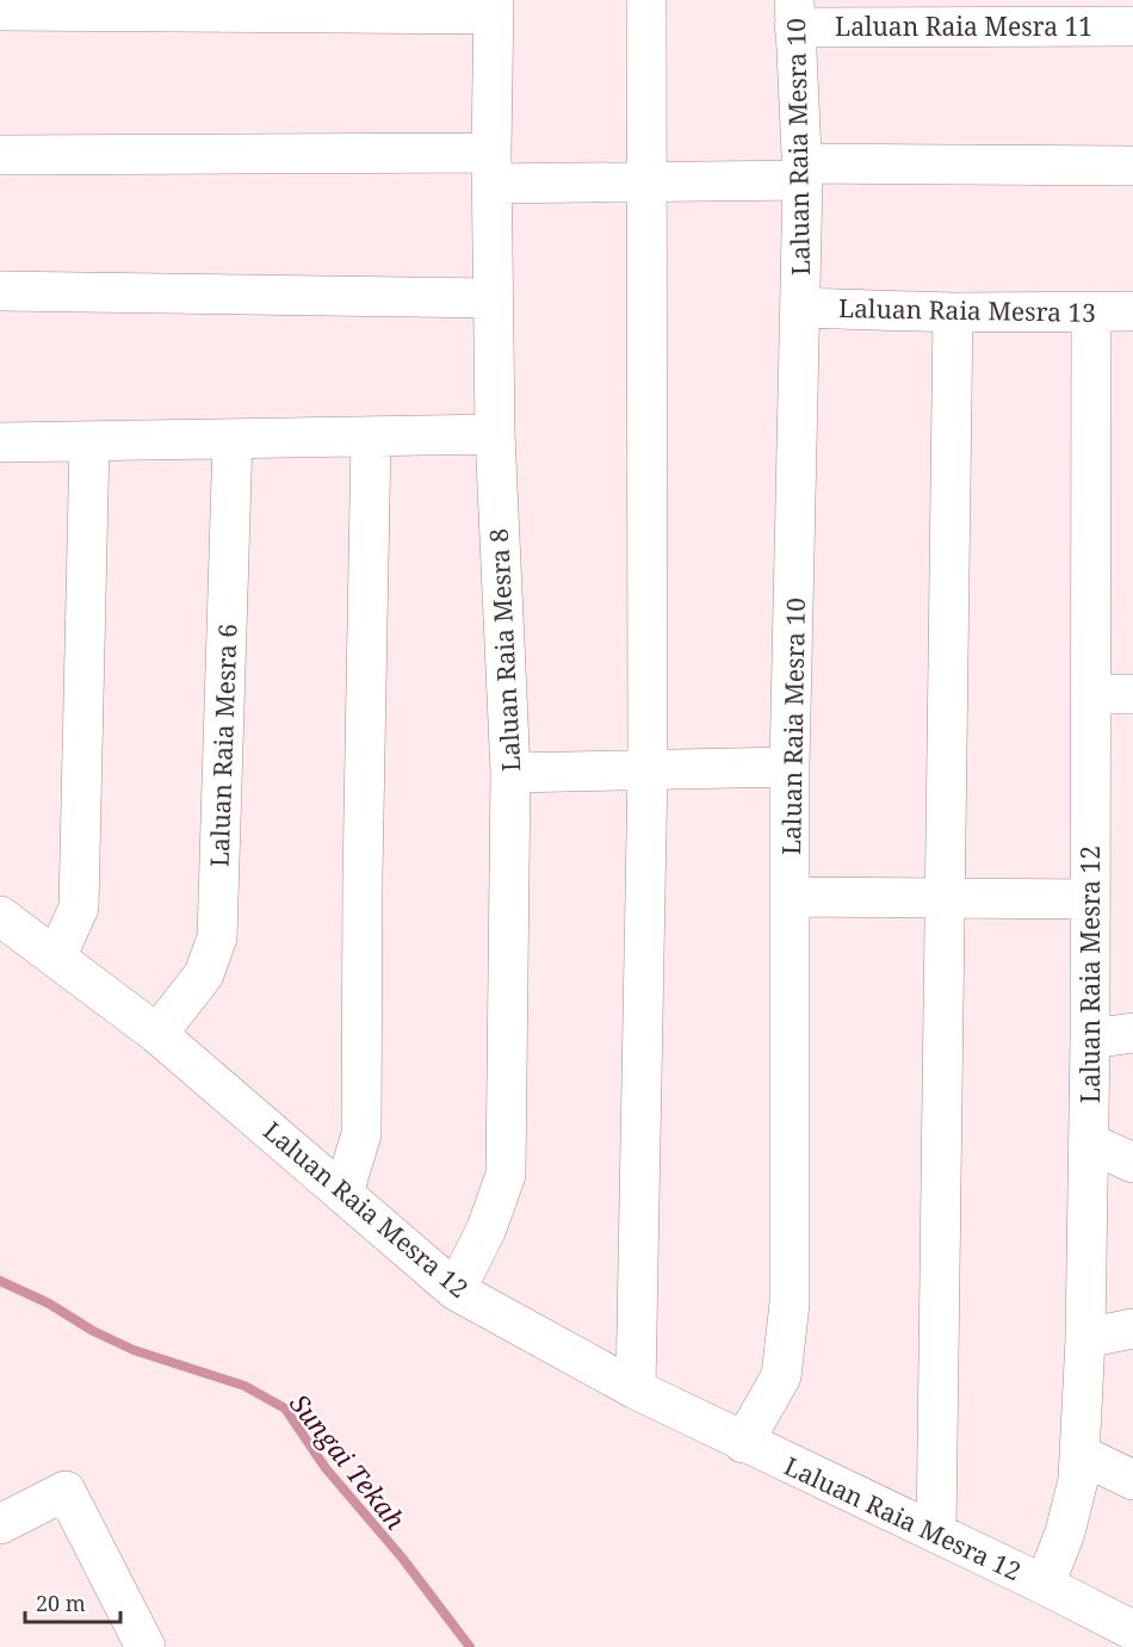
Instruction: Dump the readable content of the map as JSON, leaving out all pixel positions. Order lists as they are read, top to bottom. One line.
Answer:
{"streets":{"street":["Laluan Raia Mesra 11","Laluan Raia Mesra 10","Laluan Raia Mesra 13","Laluan Raia Mesra 8","Laluan Raia Mesra 6","Laluan Raia Mesra 12"]},"crossings":[["Laluan Raia Mesra 11","Laluan Raia Mesra 10"],["Laluan Raia Mesra 10","Laluan Raia Mesra 13"],["Laluan Raia Mesra 10","Laluan Raia Mesra 12"],["Laluan Raia Mesra 13","Laluan Raia Mesra 12"],["Laluan Raia Mesra 8","Laluan Raia Mesra 12"],["Laluan Raia Mesra 6","Laluan Raia Mesra 12"]],"water":["Sungai Tekah"],"scale_bar":"20 m"}
